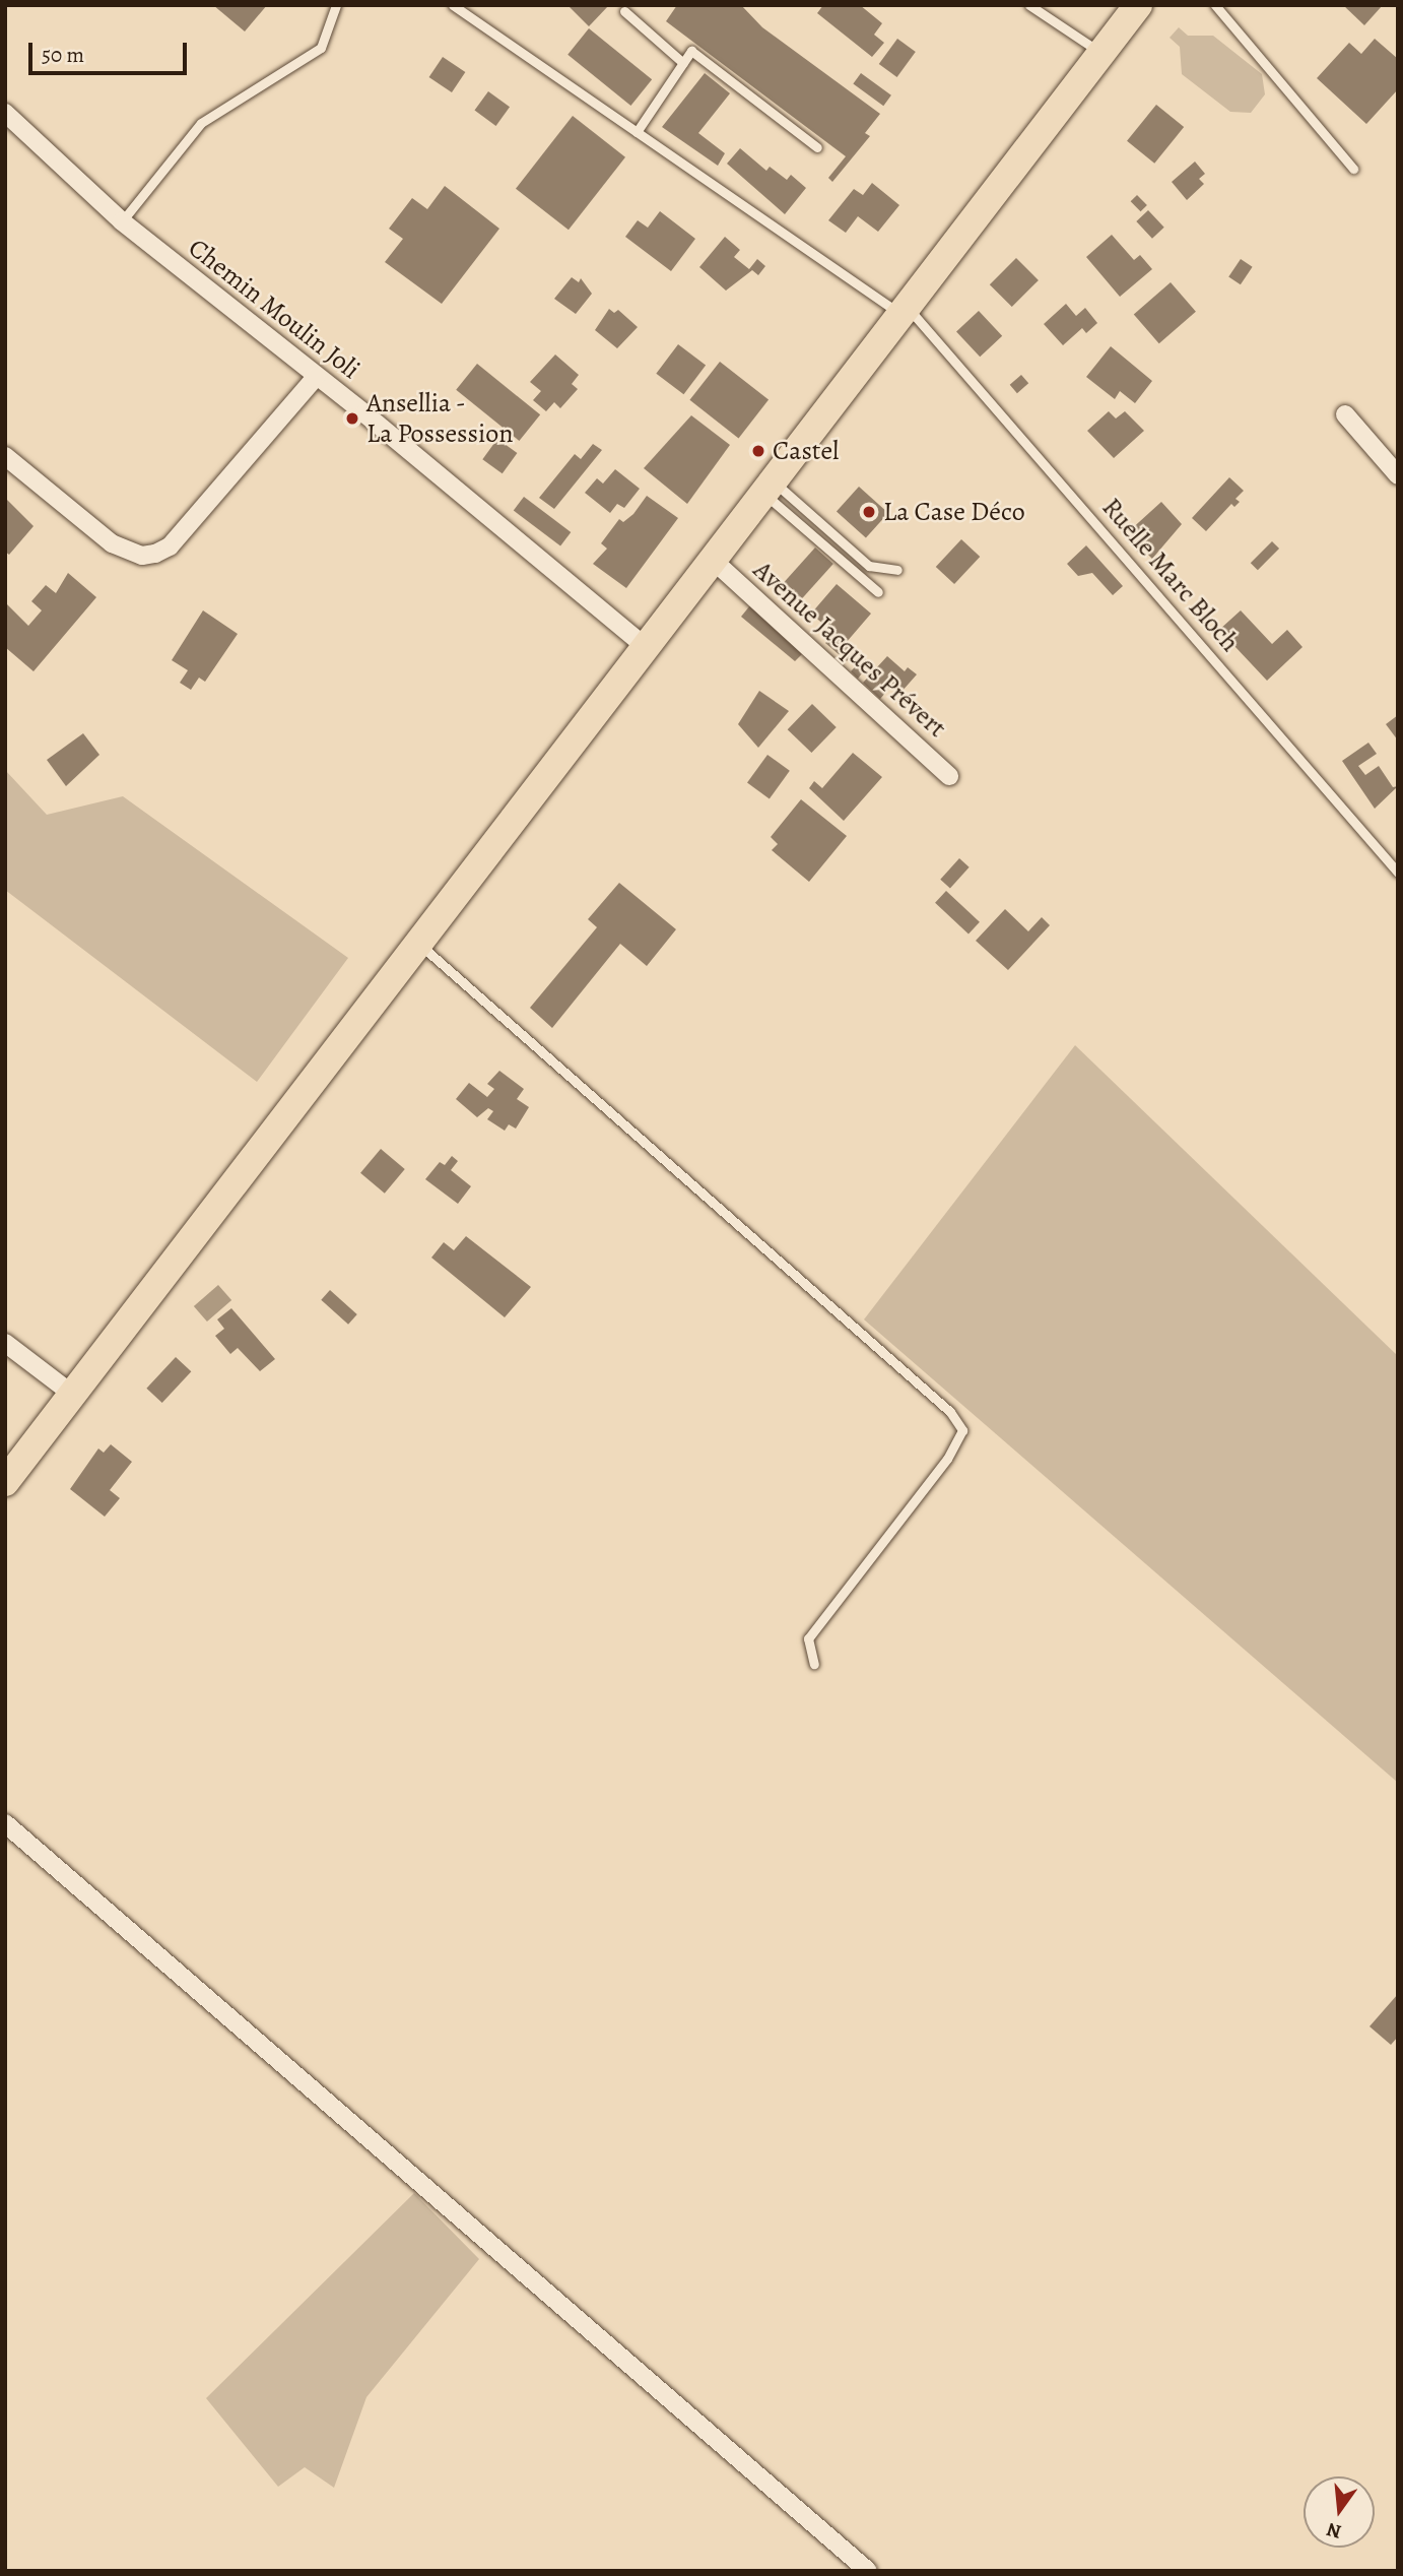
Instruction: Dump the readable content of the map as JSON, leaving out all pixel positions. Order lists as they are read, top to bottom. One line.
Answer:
{"streets":{"street":["Chemin Moulin Joli","Avenue Jacques Prévert"],"lane":["Ruelle Marc Bloch"]},"places":["Ansellia - La Possession","Castel","La Case Déco"],"scale_bar":"50 m","north":"bottom"}
